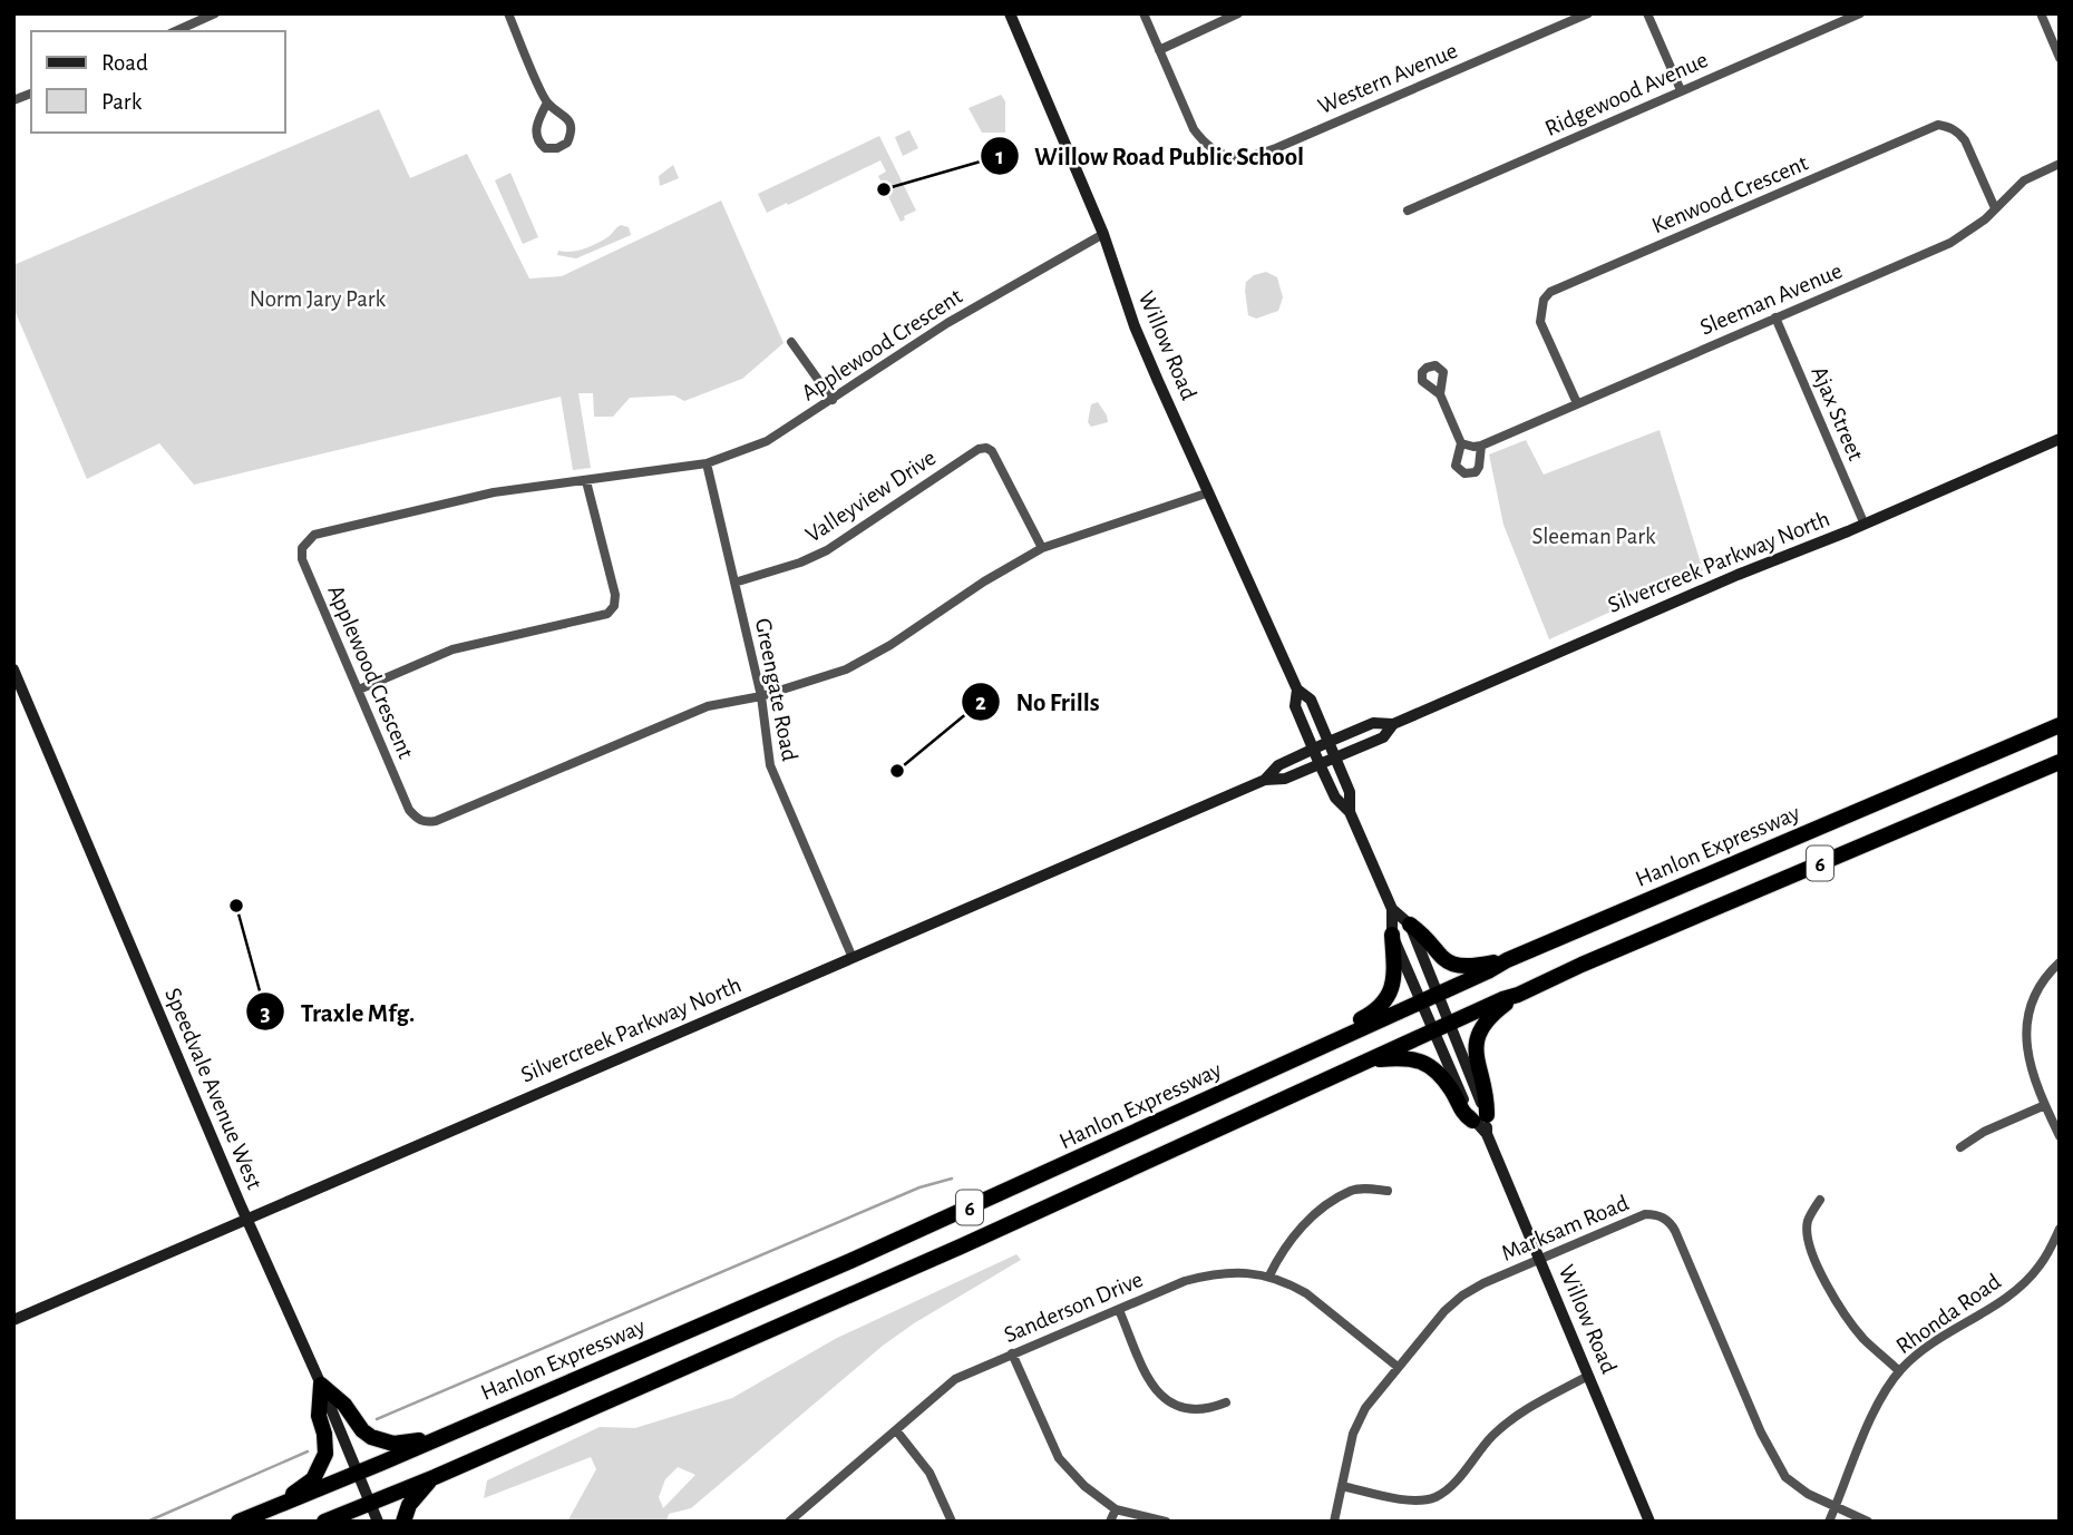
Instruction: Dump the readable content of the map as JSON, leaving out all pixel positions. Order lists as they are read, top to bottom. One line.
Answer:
{"streets":{"highway":["Hanlon Expressway","6"],"main road":["Willow Road","Silvercreek Parkway North","Speedvale Avenue West"],"street":["Western Avenue","Ridgewood Avenue","Kenwood Crescent","Sleeman Avenue","Applewood Crescent","Ajax Street","Valleyview Drive","Greengate Road","Marksam Road","Sanderson Drive","Rhonda Road"]},"crossings":[["Kenwood Crescent","Sleeman Avenue"],["Sleeman Avenue","Ajax Street"],["Applewood Crescent","Willow Road"],["Applewood Crescent","Valleyview Drive"],["Applewood Crescent","Greengate Road"],["Willow Road","Silvercreek Parkway North"],["Willow Road","Hanlon Expressway"],["Willow Road","6"],["Willow Road","Marksam Road"],["Ajax Street","Silvercreek Parkway North"],["Valleyview Drive","Greengate Road"],["Silvercreek Parkway North","Greengate Road"],["Silvercreek Parkway North","Speedvale Avenue West"],["Hanlon Expressway","Speedvale Avenue West"],["6","Speedvale Avenue West"],["Marksam Road","Sanderson Drive"],["Marksam Road","Rhonda Road"]],"parks":["Norm Jary Park","Sleeman Park"],"places":["Willow Road Public School","No Frills","Traxle Mfg."],"legend":["Road","Park"]}
